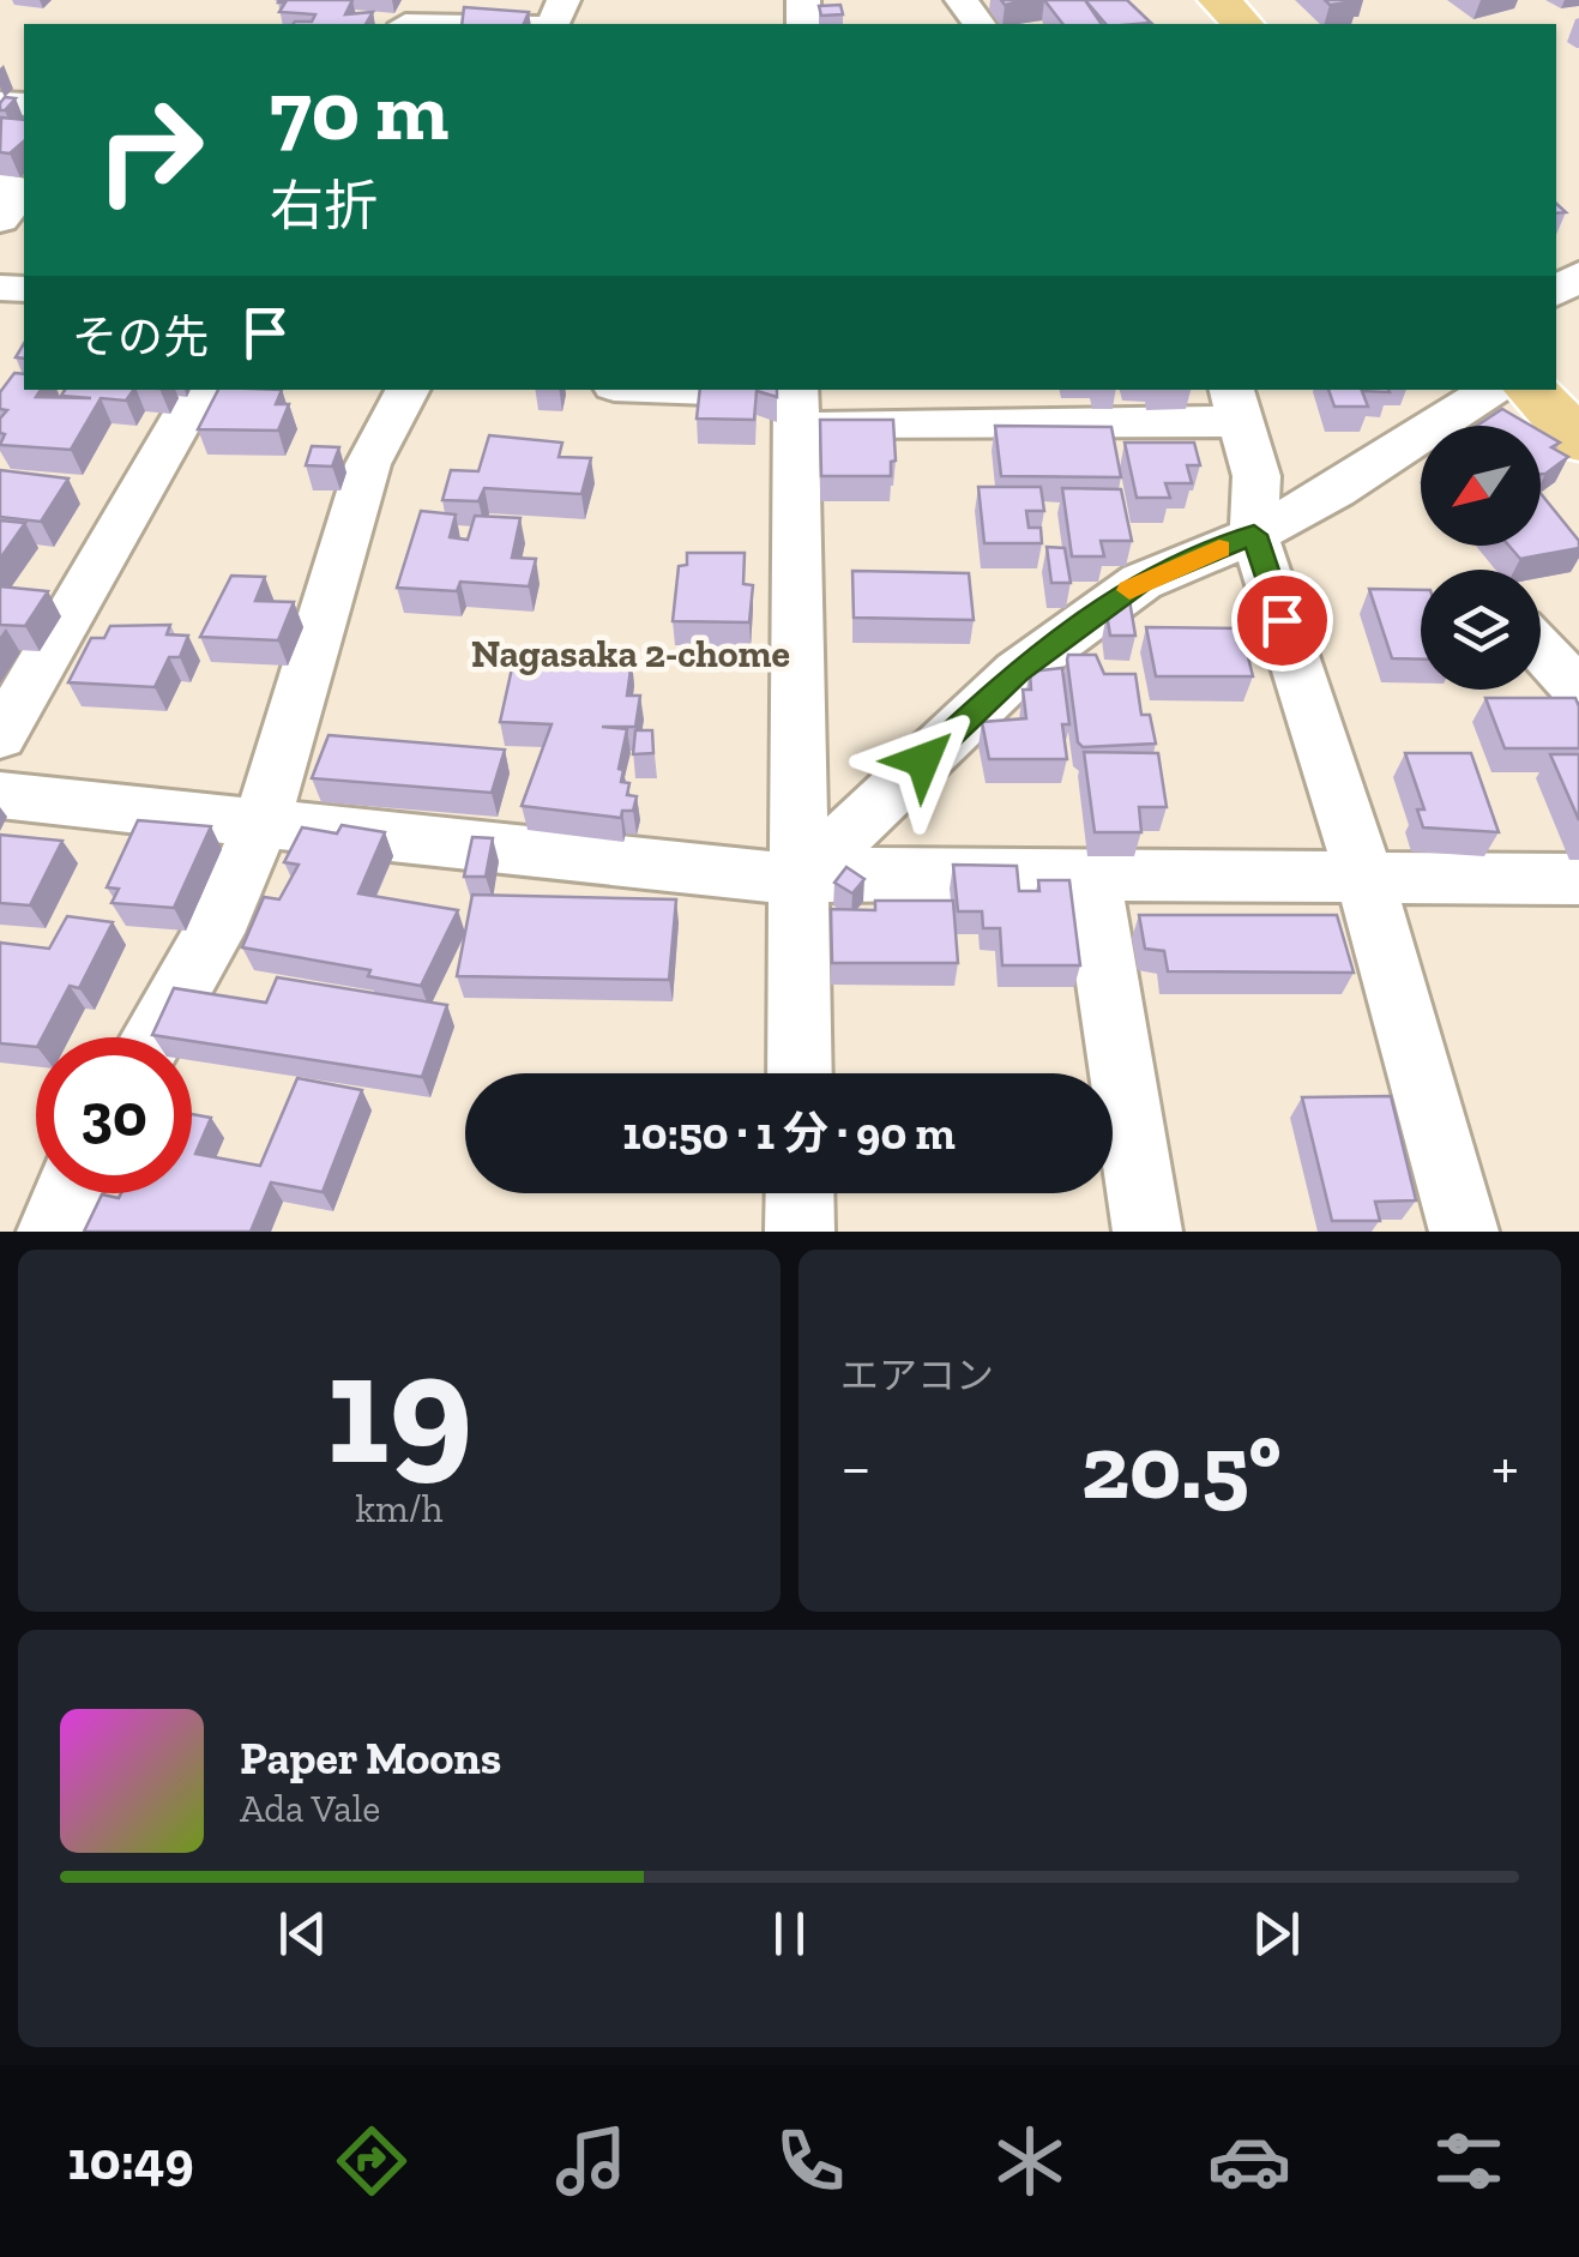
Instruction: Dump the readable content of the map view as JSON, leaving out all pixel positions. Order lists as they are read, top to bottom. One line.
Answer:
{"districts":["Nagasaka 2-chome"],"north":"bottom left","page":{"turn":["70 m","右折"],"then":"その先","limit":"30","trip":"10:50 · 1 分 · 90 m","tile":[["19","km/h"],"エアコン"],"heat":["−","20.5°","+"],"song":["Paper Moons","Ada Vale"],"tabs":"10:49"}}
